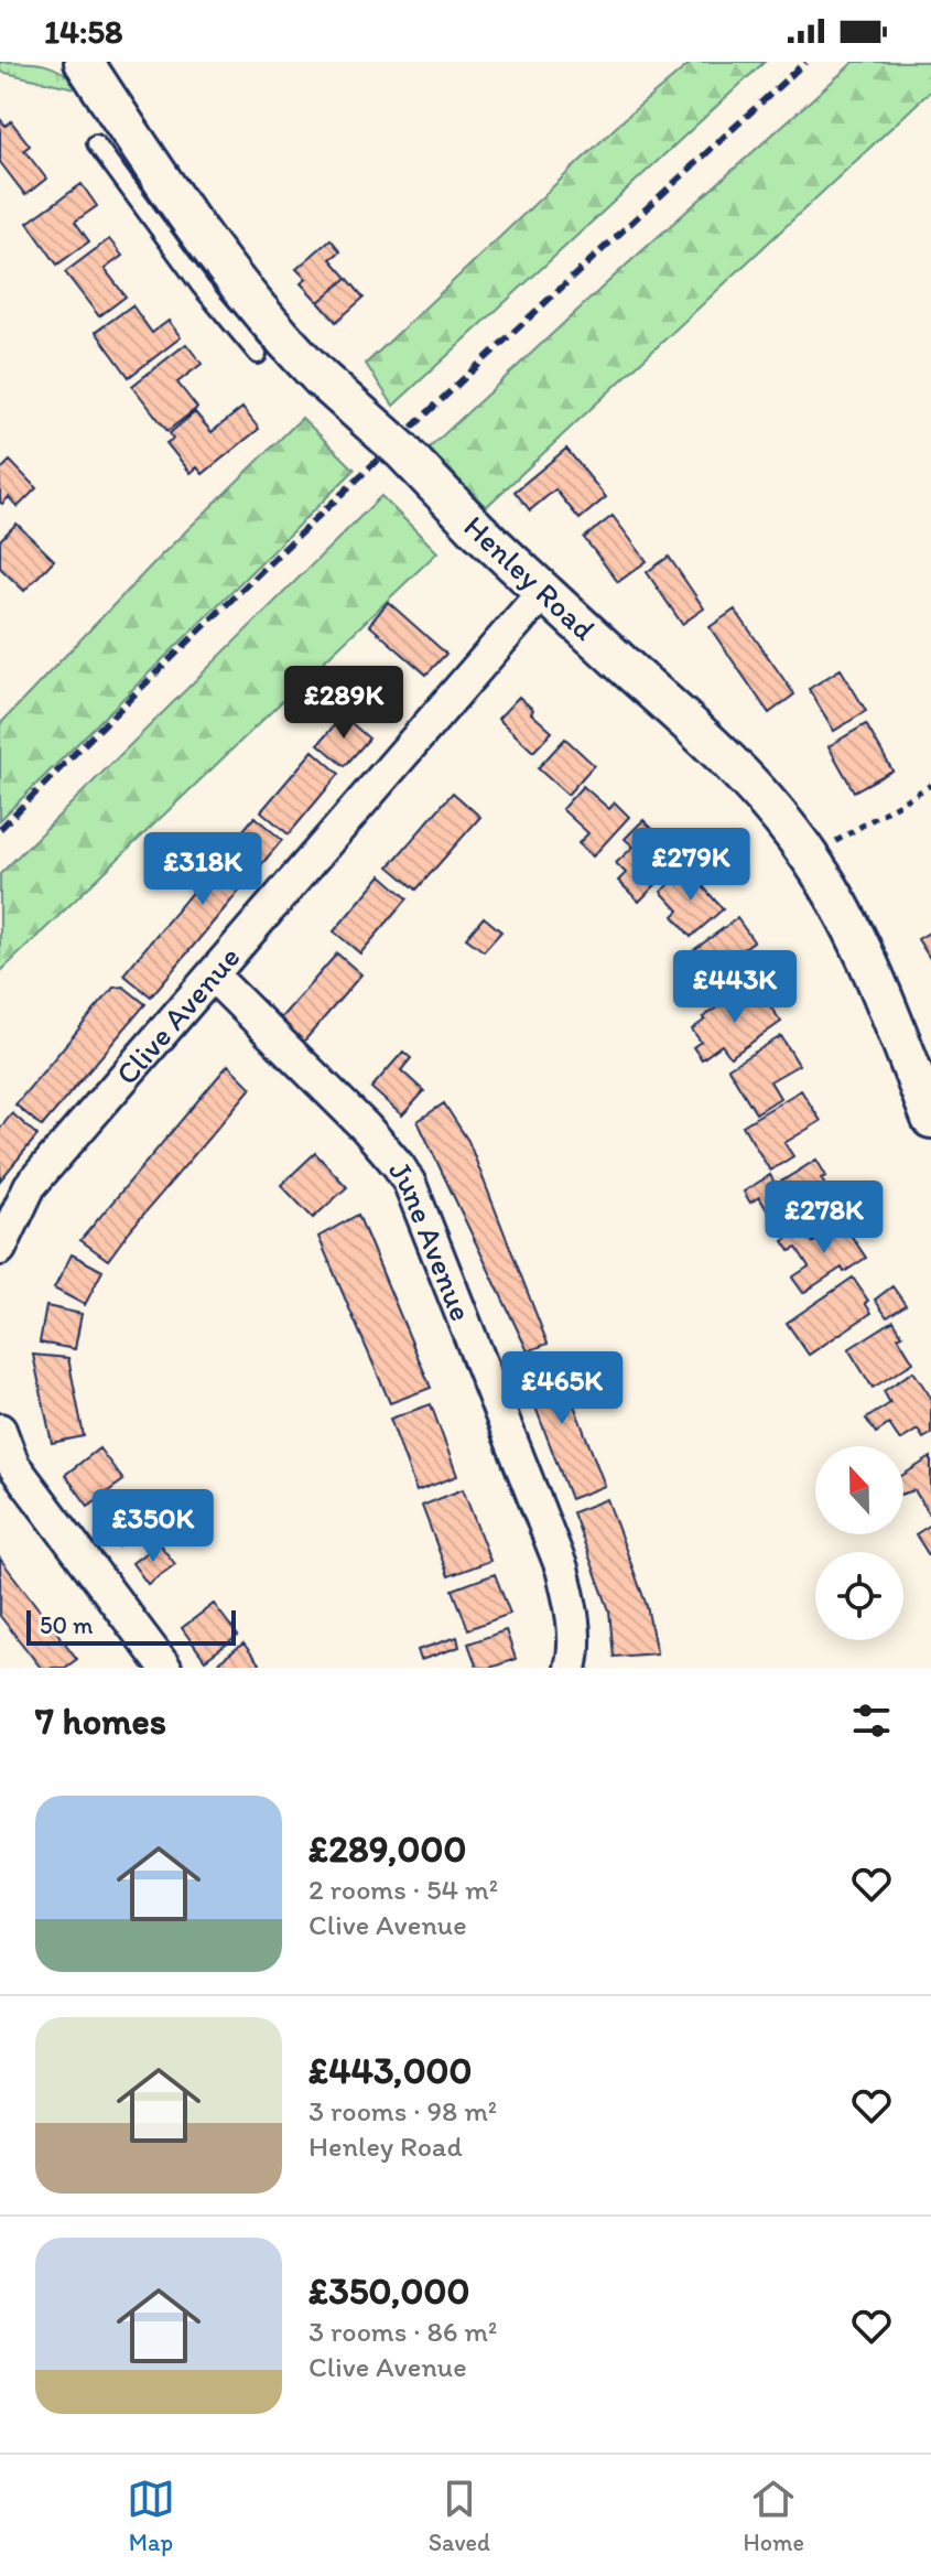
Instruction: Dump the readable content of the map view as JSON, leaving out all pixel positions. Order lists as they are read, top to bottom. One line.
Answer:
{"streets":{"street":["Henley Road","Clive Avenue","June Avenue"]},"crossings":[["Henley Road","Clive Avenue"],["Clive Avenue","June Avenue"]],"scale_bar":"50 m","north":"top","page":{"status":"14:58","price":["£289K","£279K","£318K","£443K","£278K","£465K","£350K"],"scale":"50 m","heading":"7 homes","list":[{"name":"£289,000","note":"2 rooms · 54 m² · Clive Avenue"},{"name":"£443,000","note":"3 rooms · 98 m² · Henley Road"},{"name":"£350,000","note":"3 rooms · 86 m² · Clive Avenue"}],"tabs":["Map","Saved","Home"]}}
